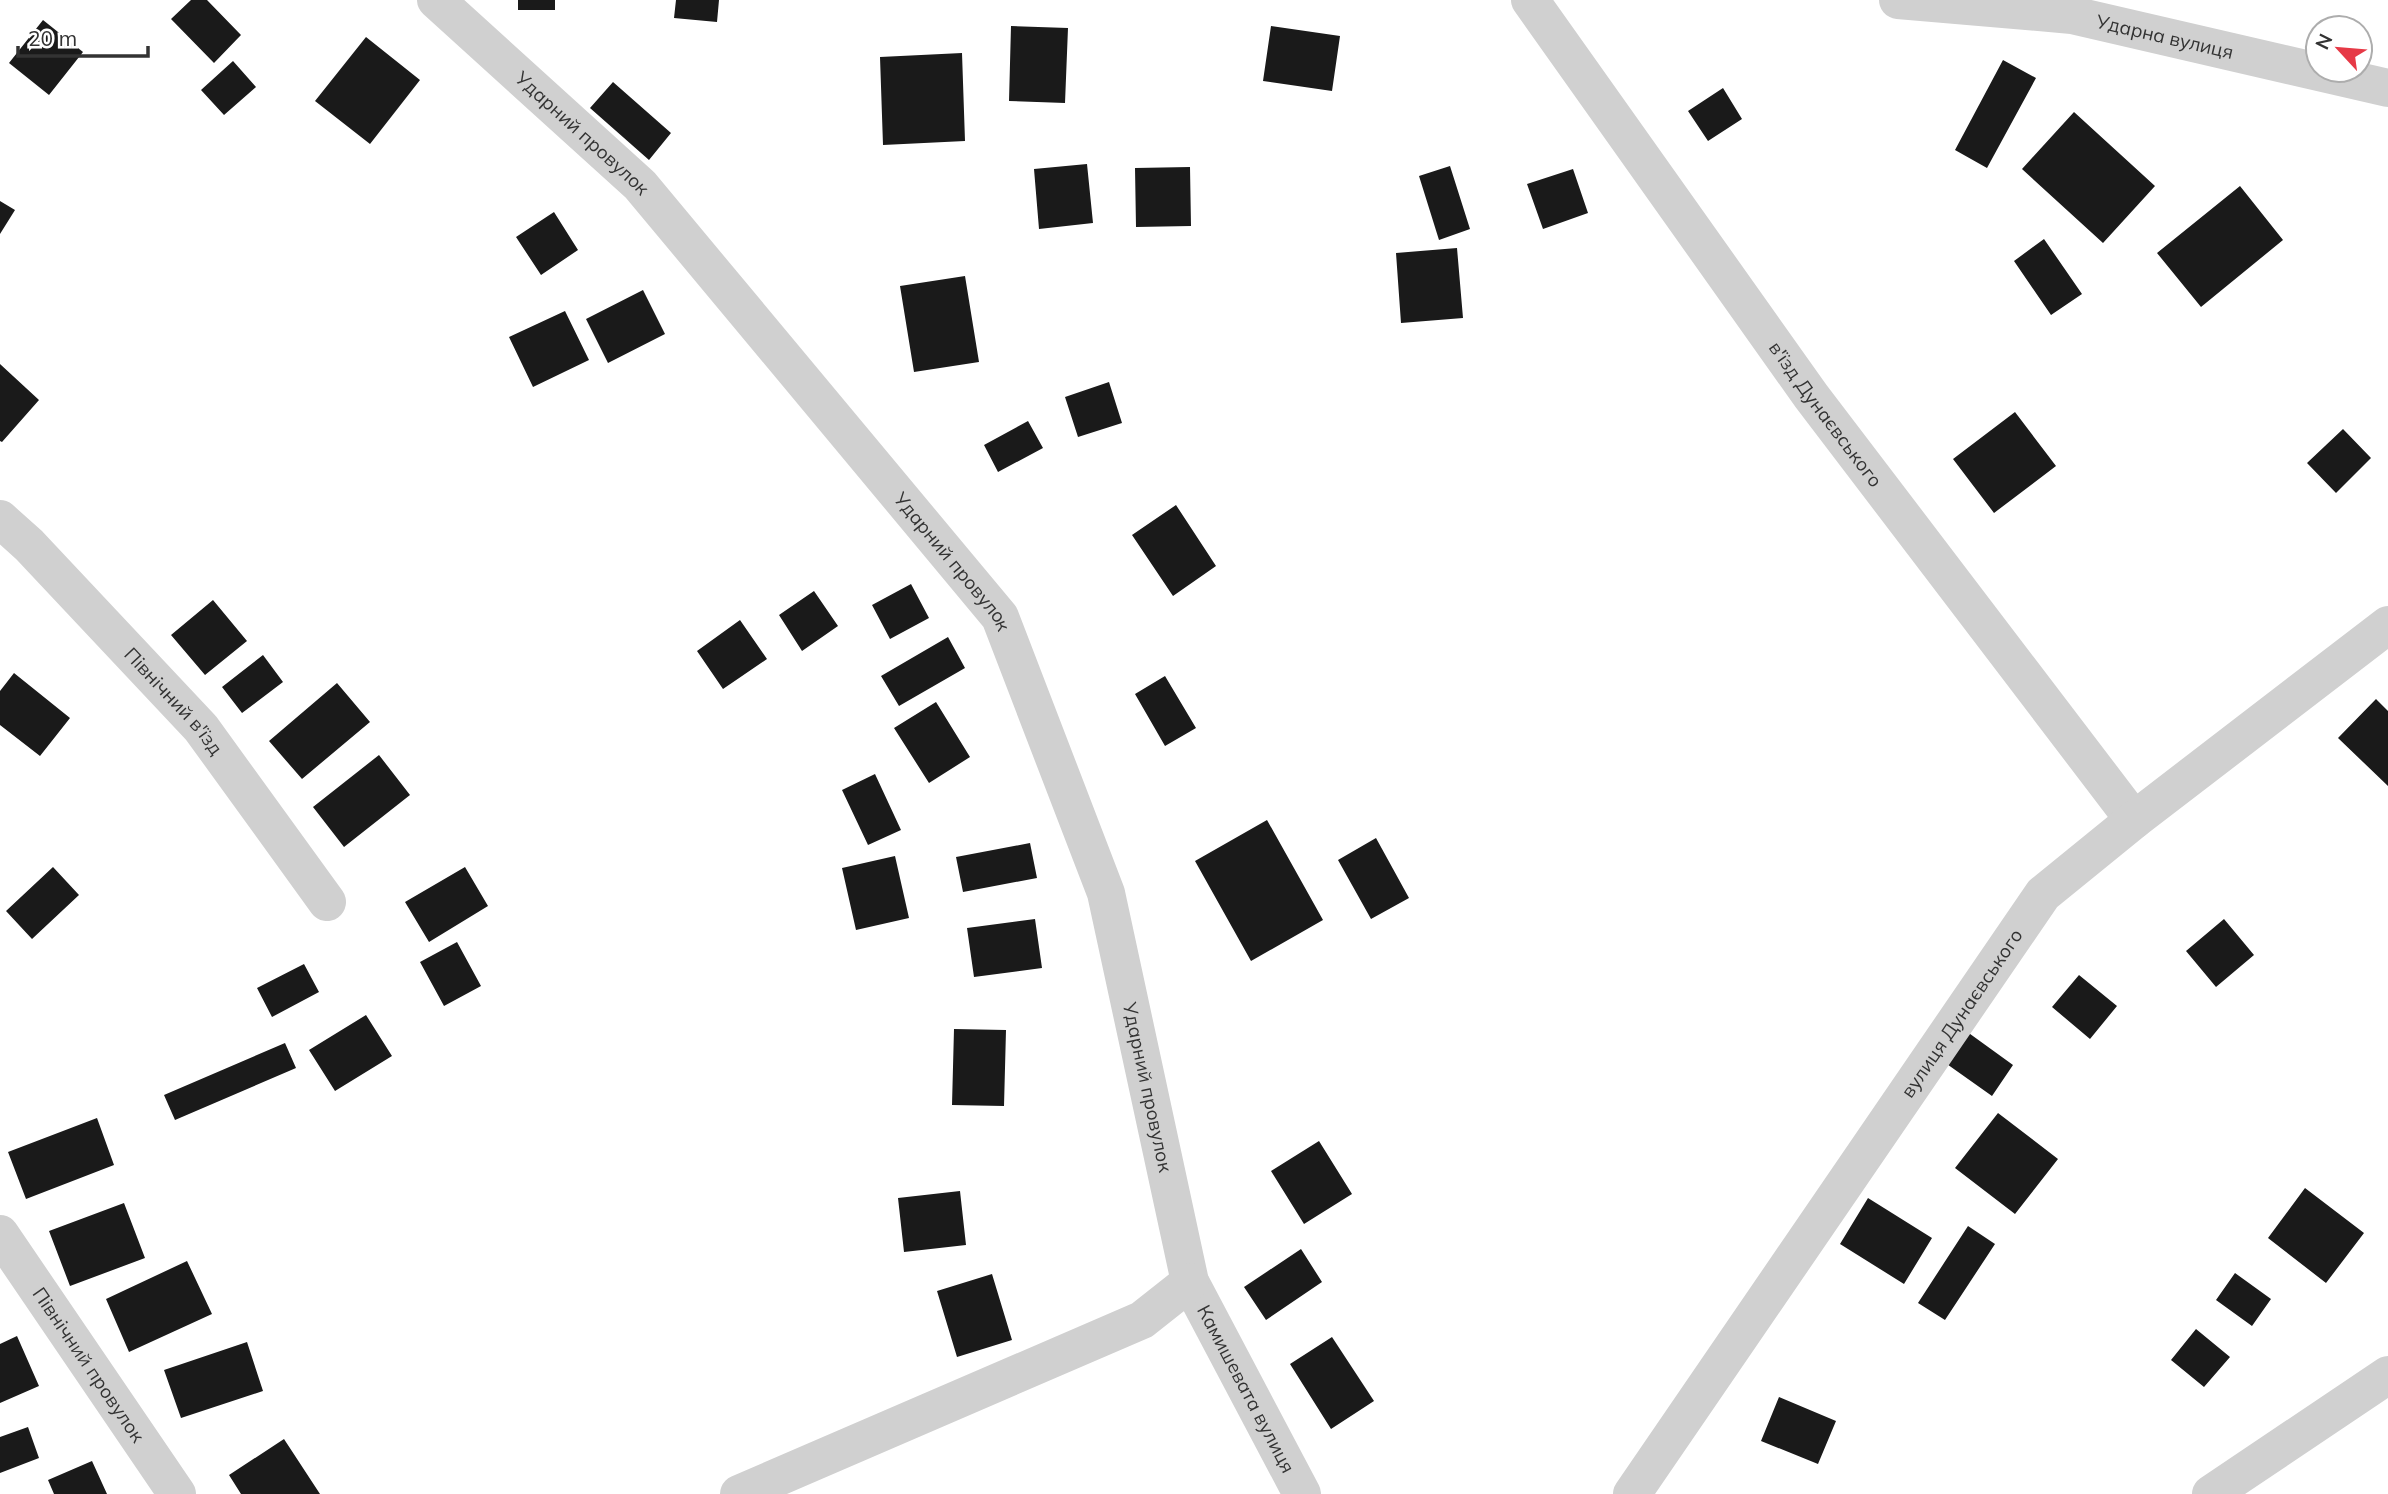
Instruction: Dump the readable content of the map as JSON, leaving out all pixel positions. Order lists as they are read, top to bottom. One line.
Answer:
{"streets":{"street":["Ударна вулиця","Ударний провулок","в'їзд Дунаєвського","Північний в'їзд","вулиця Дунаєвського","Північний провулок","Камишевата вулиця"]},"crossings":[["Ударний провулок","Камишевата вулиця"],["в'їзд Дунаєвського","вулиця Дунаєвського"]],"scale_bar":"20 m","north":"top left"}
